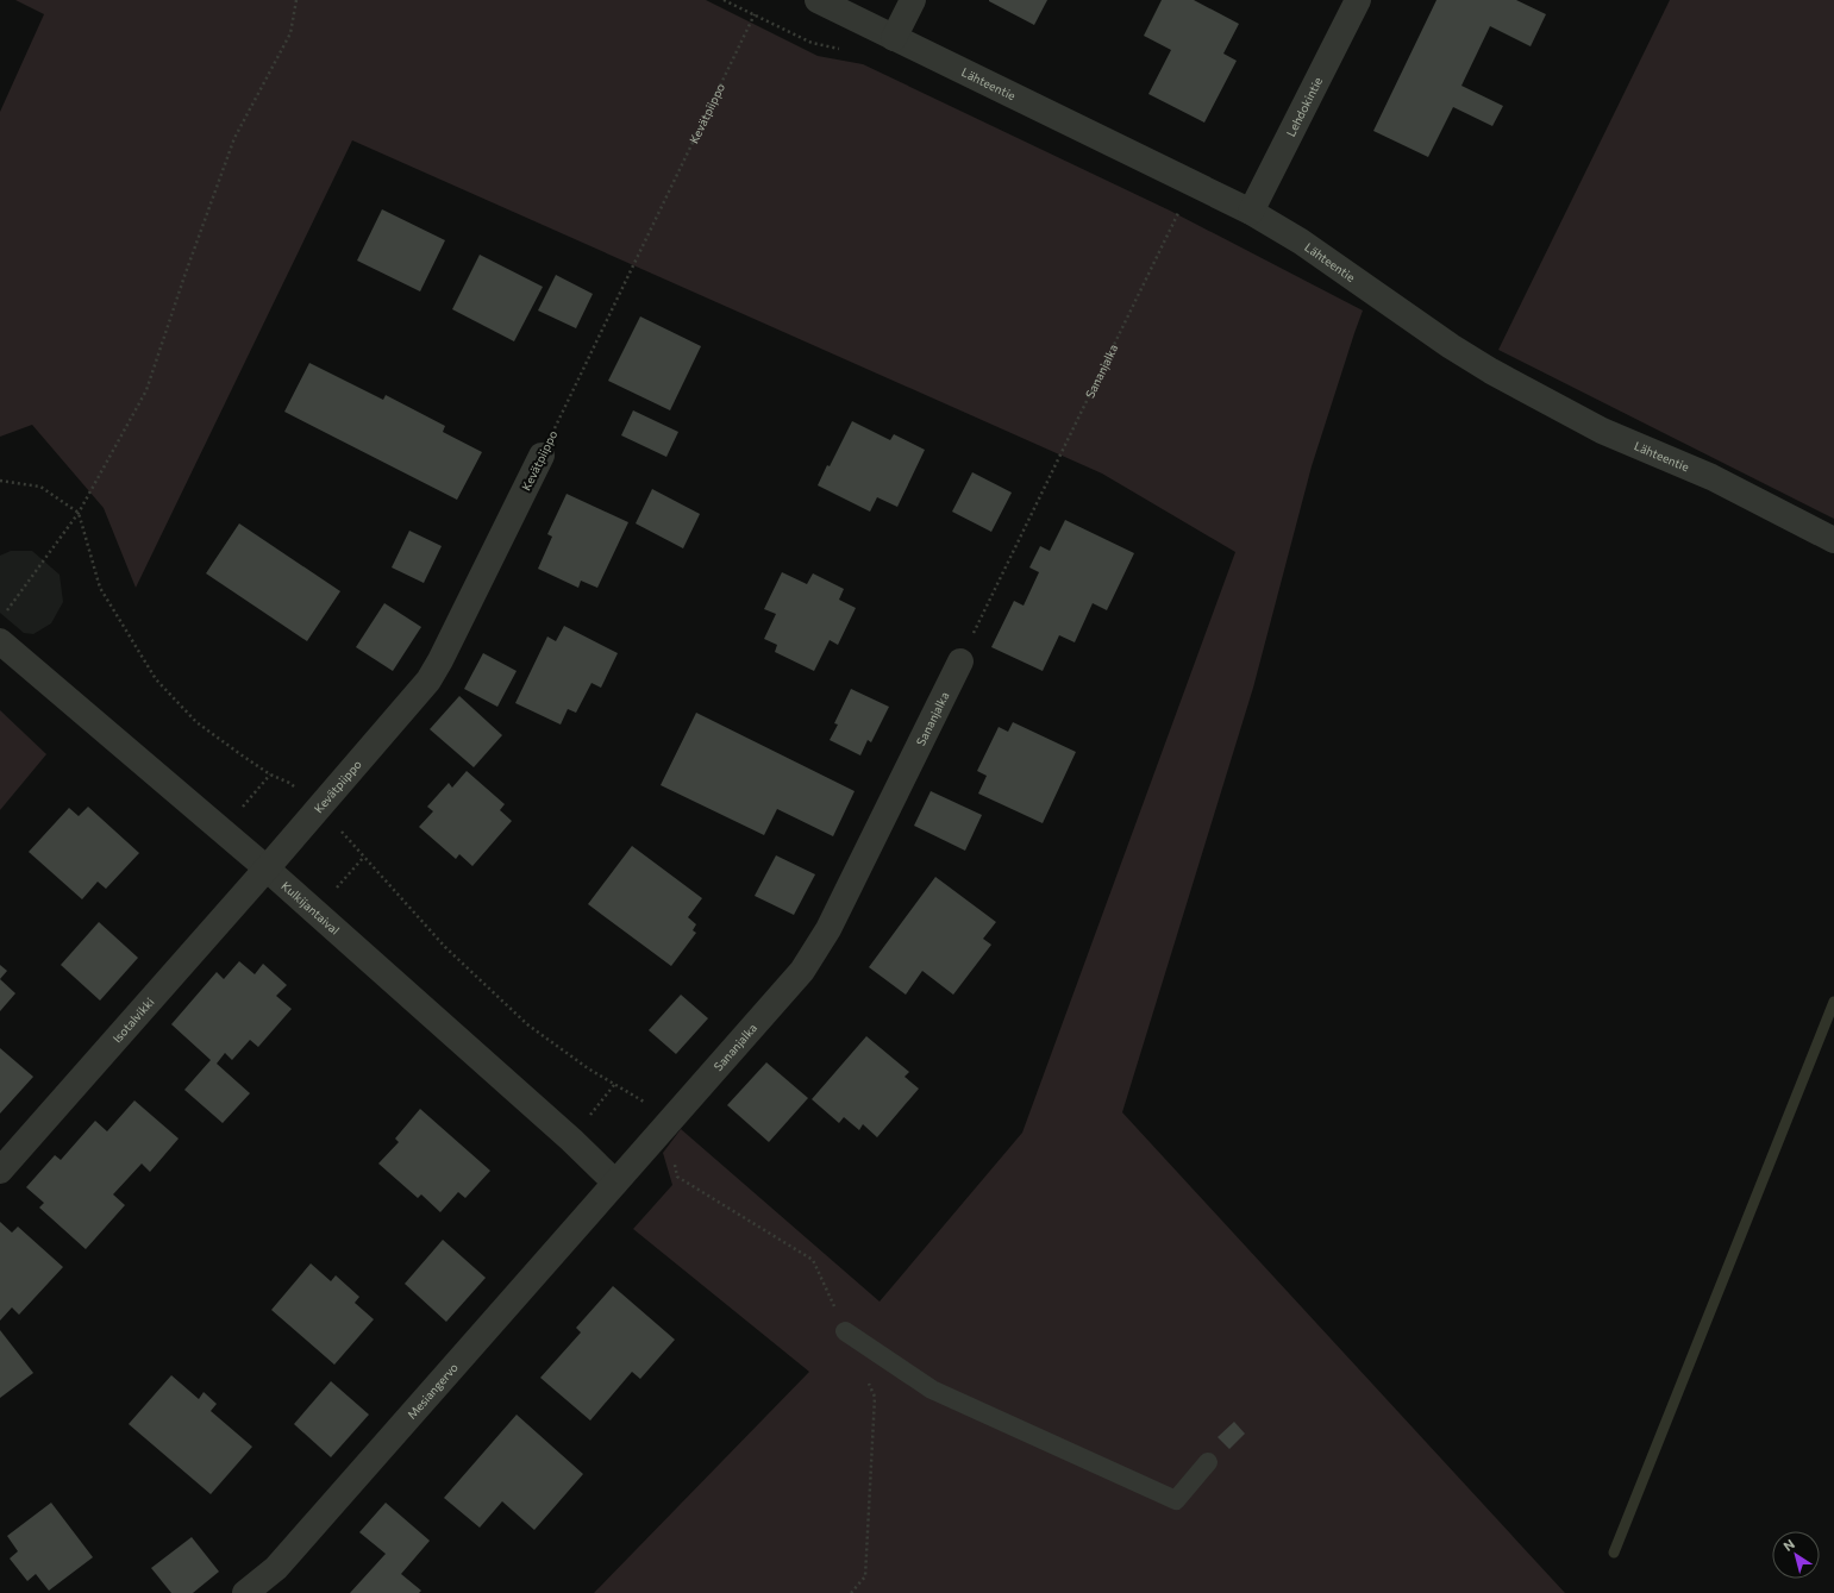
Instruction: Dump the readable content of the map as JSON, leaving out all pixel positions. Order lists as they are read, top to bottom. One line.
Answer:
{"streets":{"street":["Lähteentie","Lehdokintie","Kevätpiippo","Sananjalka","Kulkijantaival","Isotalvikki","Mesiangervo"]},"crossings":[["Lähteentie","Lehdokintie"],["Kevätpiippo","Kulkijantaival"],["Kevätpiippo","Isotalvikki"],["Sananjalka","Kulkijantaival"],["Sananjalka","Mesiangervo"],["Kulkijantaival","Isotalvikki"],["Kulkijantaival","Mesiangervo"]],"north":"top left"}
